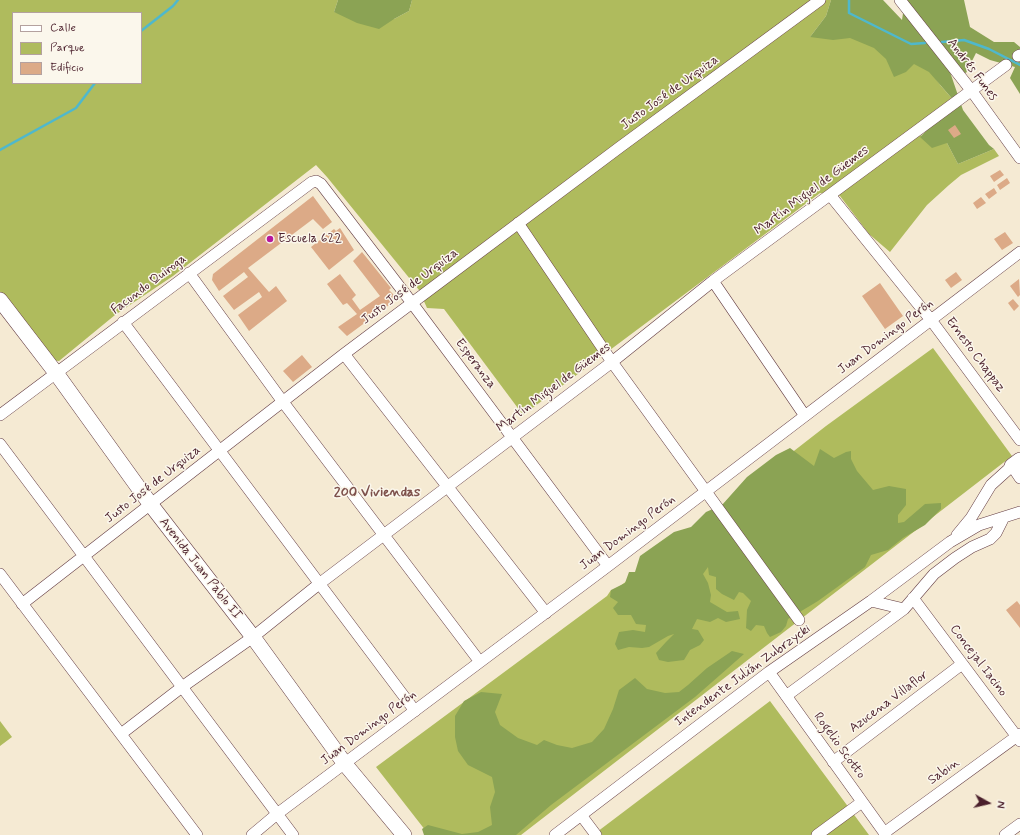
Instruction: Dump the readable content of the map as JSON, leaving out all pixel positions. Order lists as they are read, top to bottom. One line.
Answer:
{"streets":{"street":["Andrés Funes","Justo José de Urquiza","Martín Miguel de Güemes","Facundo Quiroga","Juan Domingo Perón","Ernesto Chappaz","Esperanza","Avenida Juan Pablo II","Concejal Iacino","Intendente Julián Zubrzycki","Azucena Villaflor","Rogelio Scotto","Sabin"]},"crossings":[["Andrés Funes","Martín Miguel de Güemes"],["Justo José de Urquiza","Esperanza"],["Justo José de Urquiza","Avenida Juan Pablo II"],["Martín Miguel de Güemes","Ernesto Chappaz"],["Martín Miguel de Güemes","Esperanza"],["Martín Miguel de Güemes","Avenida Juan Pablo II"],["Facundo Quiroga","Esperanza"],["Facundo Quiroga","Avenida Juan Pablo II"],["Juan Domingo Perón","Ernesto Chappaz"],["Juan Domingo Perón","Esperanza"],["Juan Domingo Perón","Avenida Juan Pablo II"],["Concejal Iacino","Azucena Villaflor"],["Concejal Iacino","Sabin"],["Intendente Julián Zubrzycki","Rogelio Scotto"],["Azucena Villaflor","Rogelio Scotto"],["Rogelio Scotto","Sabin"]],"districts":["200 Viviendas"],"places":["Escuela 622"],"legend":["Calle","Parque","Edificio"],"north":"right"}
